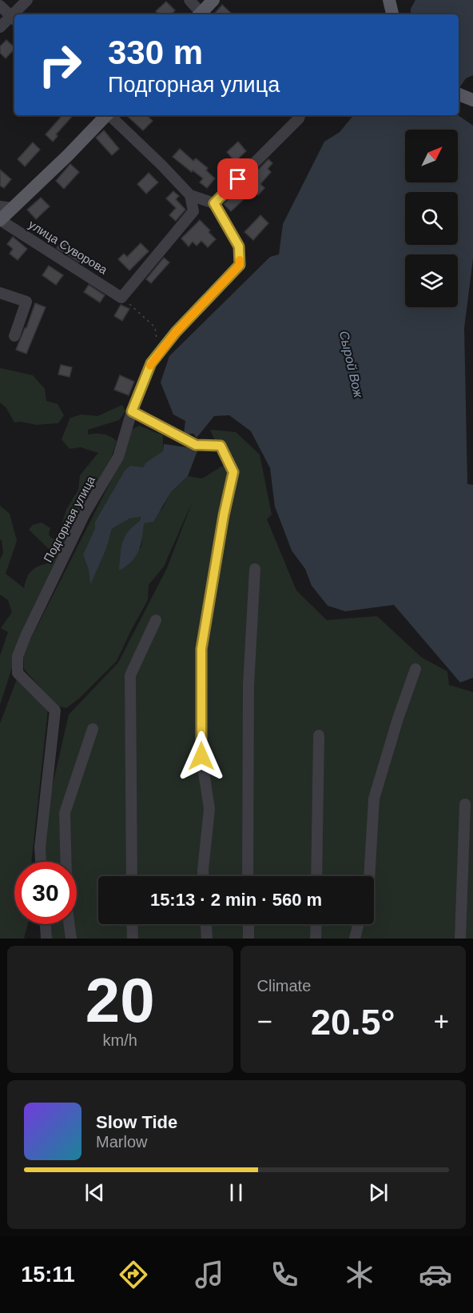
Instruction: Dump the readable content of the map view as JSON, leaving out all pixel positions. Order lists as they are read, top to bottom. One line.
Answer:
{"streets":{"street":["улица Суворова","Подгорная улица"]},"water":["Сырой Вож"],"north":"top right","page":{"turn":["330 m","Подгорная улица"],"limit":"30","trip":"15:13 · 2 min · 560 m","tile":[["20","km/h"],"Climate"],"heat":["−","20.5°","+"],"song":["Slow Tide","Marlow"],"tabs":"15:11"}}
